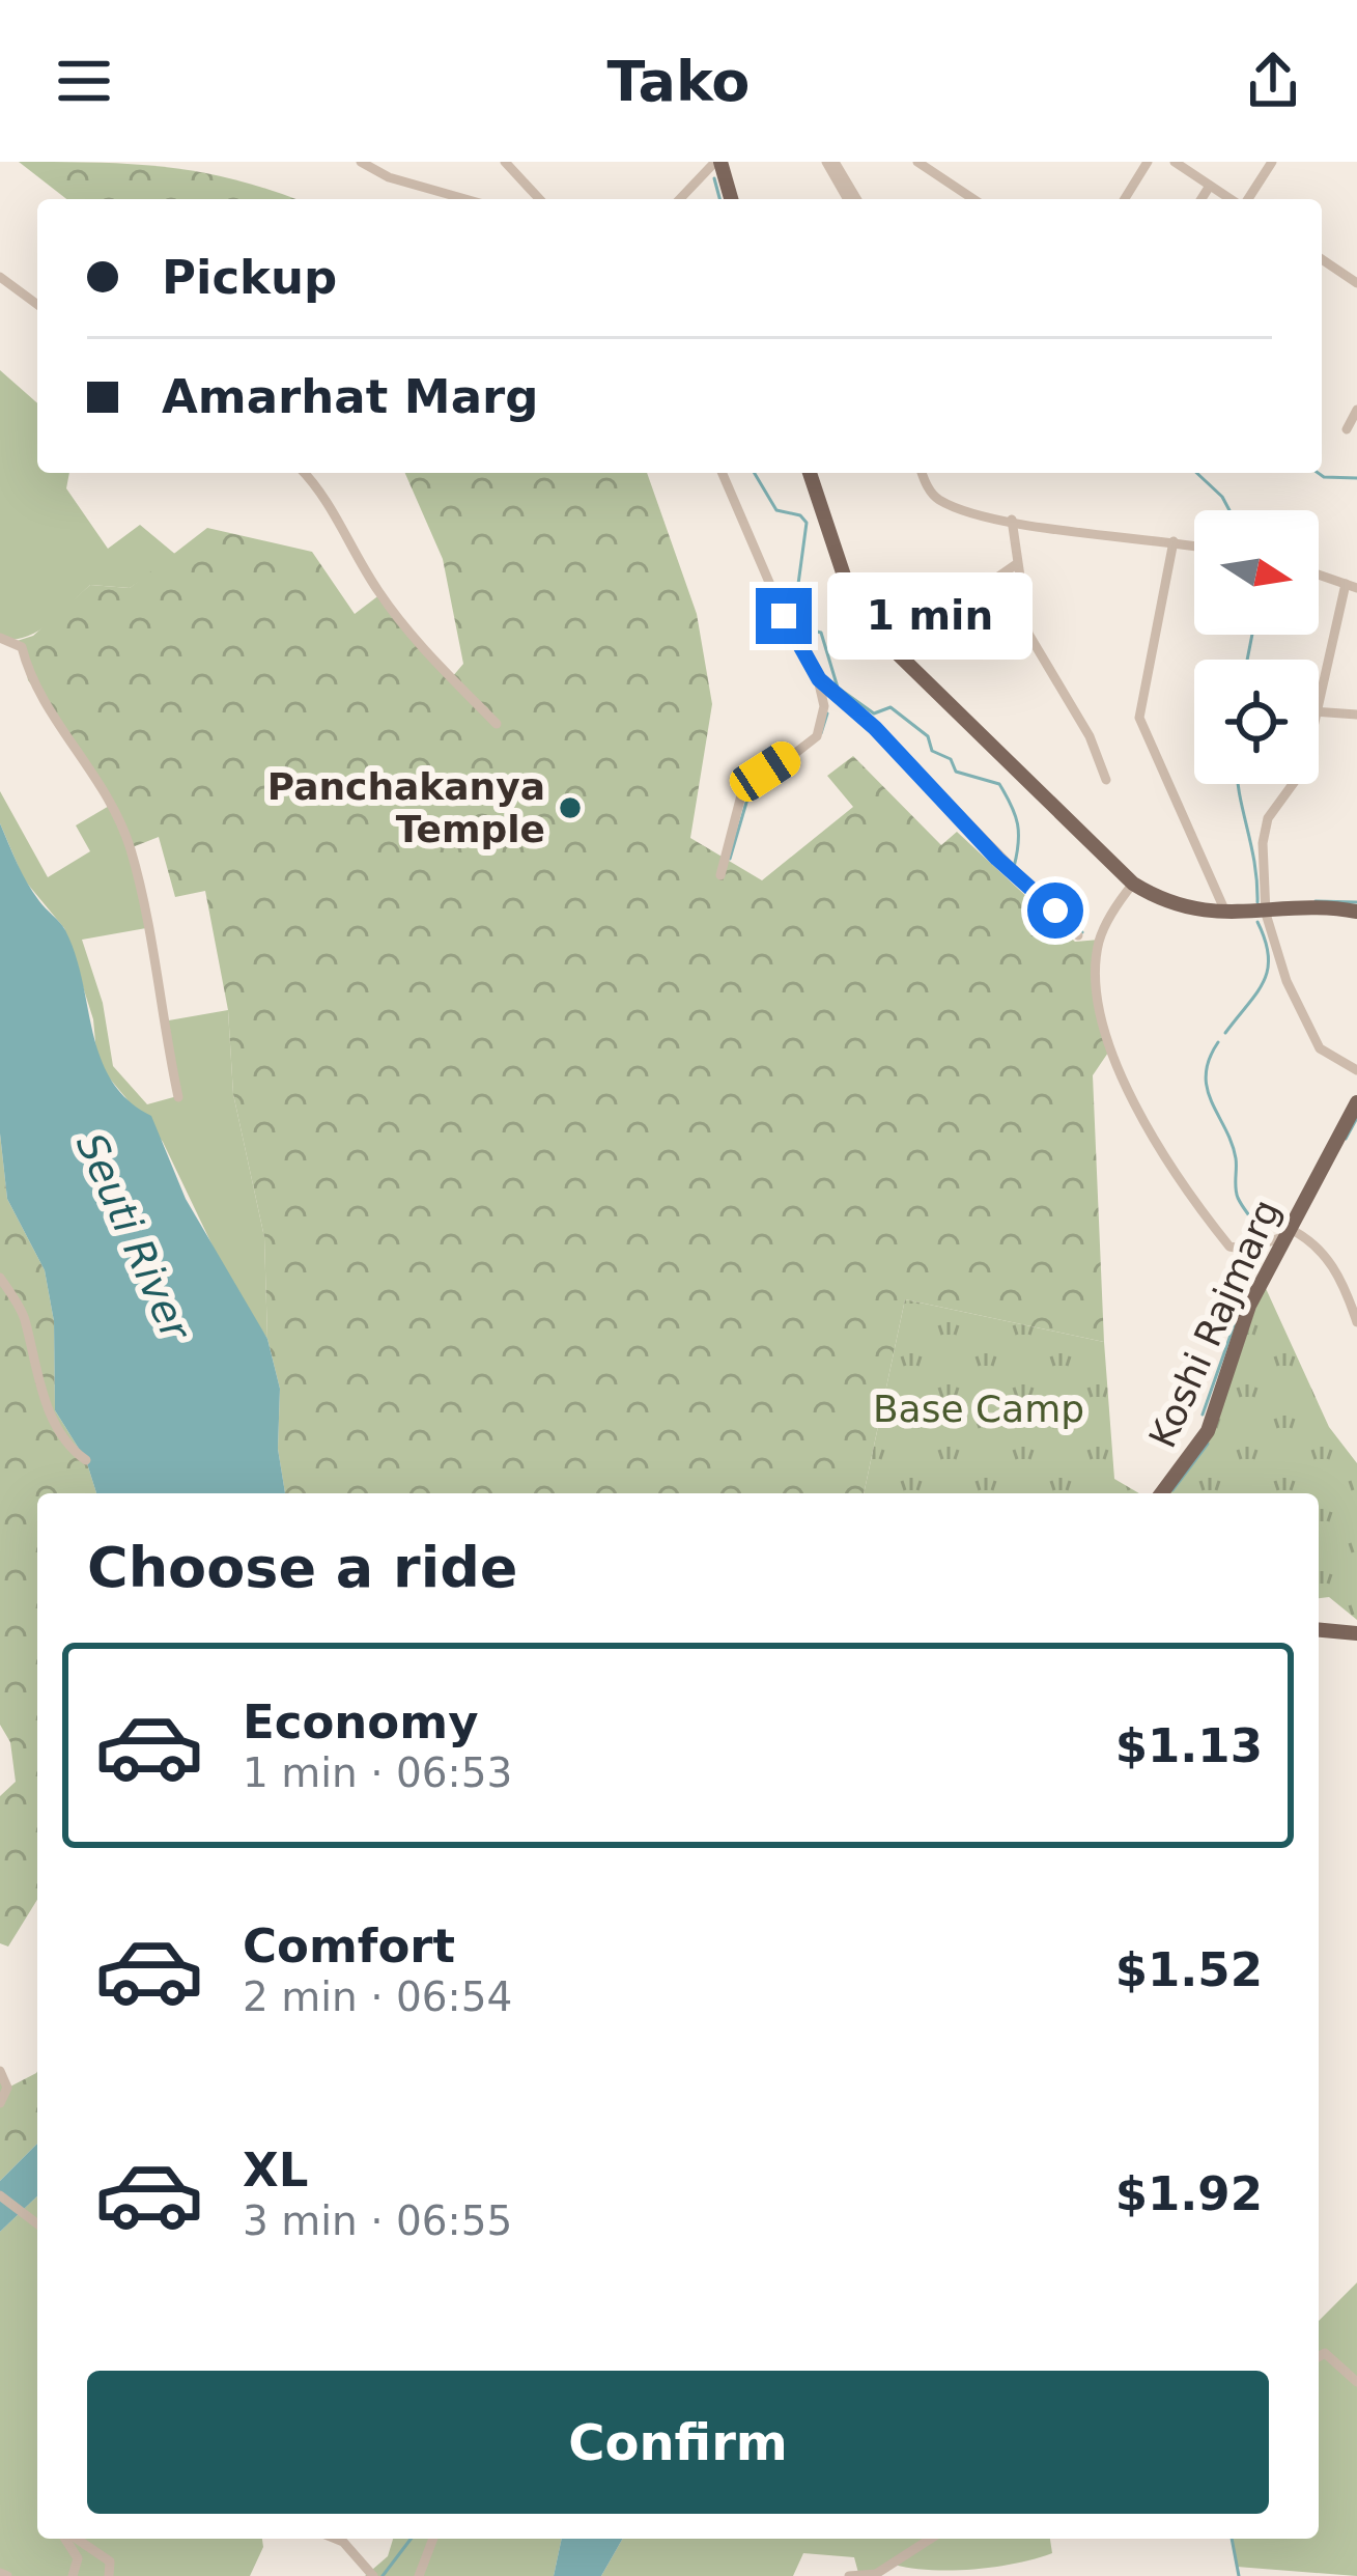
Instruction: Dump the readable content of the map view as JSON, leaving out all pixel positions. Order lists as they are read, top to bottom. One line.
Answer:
{"streets":{"main road":["Koshi Rajmarg"]},"water":["Seuti River"],"parks":["Base Camp"],"places":["Panchakanya Temple"],"north":"right","page":{"header":"Tako","banner":["Pickup","Amarhat Marg"],"bubble":"1 min","heading":"Choose a ride","list":[{"name":"Economy","note":"1 min · 06:53","value":"$1.13"},{"name":"Comfort","note":"2 min · 06:54","value":"$1.52"},{"name":"XL","note":"3 min · 06:55","value":"$1.92"}],"buttons":"Confirm"}}
